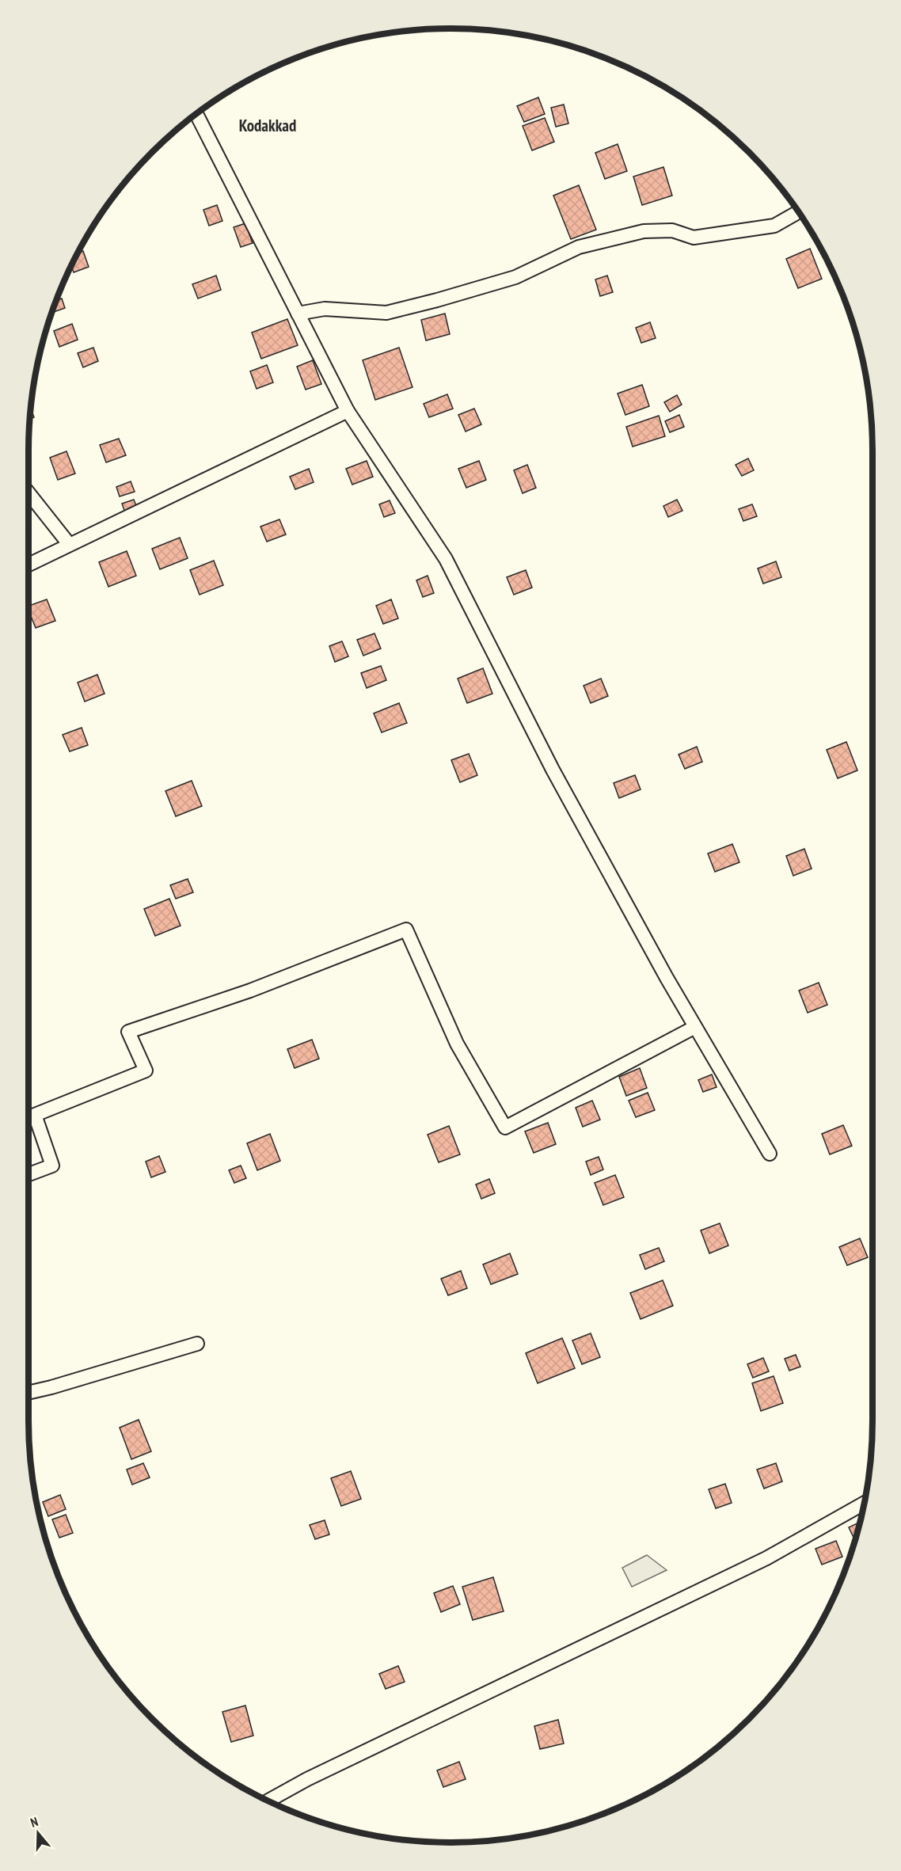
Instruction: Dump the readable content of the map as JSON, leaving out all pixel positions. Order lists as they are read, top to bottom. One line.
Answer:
{"districts":["Kodakkad"],"north":"top"}
